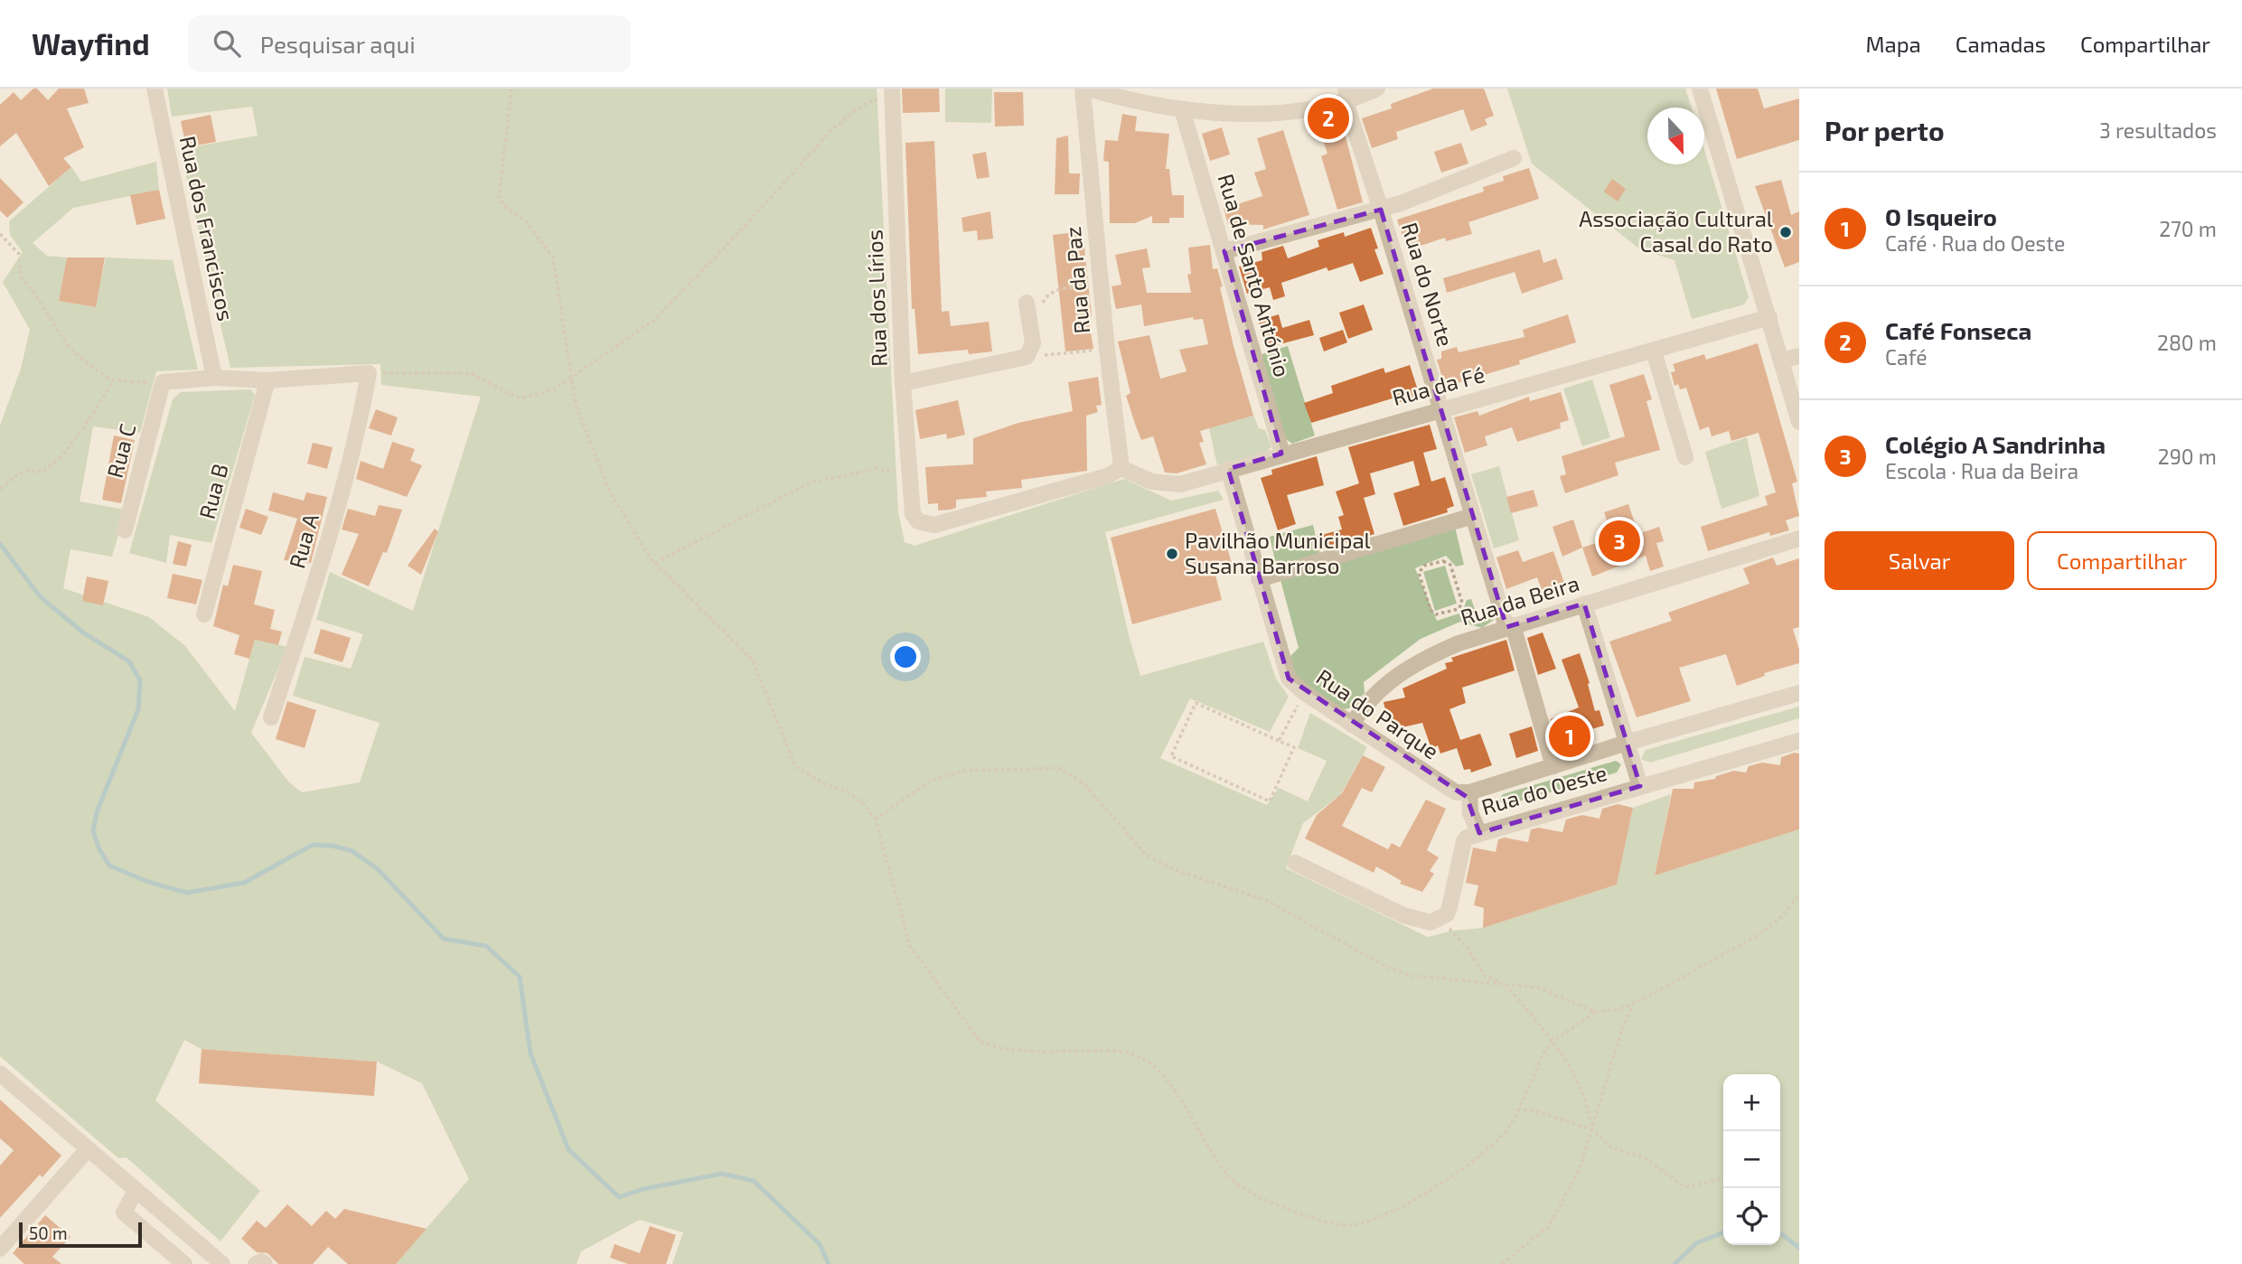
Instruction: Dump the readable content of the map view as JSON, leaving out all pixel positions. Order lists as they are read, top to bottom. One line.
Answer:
{"streets":{"street":["Rua dos Franciscos","Rua de Santo António","Rua da Paz","Rua do Norte","Rua dos Lírios","Rua da Fé","Rua C","Rua B","Rua A","Rua da Beira","Rua do Parque","Rua do Oeste"]},"crossings":[["Rua de Santo António","Rua da Fé"],["Rua da Paz","Rua dos Lírios"],["Rua da Paz","Rua da Fé"],["Rua do Norte","Rua da Fé"],["Rua do Norte","Rua da Beira"],["Rua do Norte","Rua do Oeste"],["Rua dos Lírios","Rua da Fé"],["Rua da Fé","Rua do Parque"],["Rua da Beira","Rua do Parque"],["Rua do Parque","Rua do Oeste"]],"places":["Associação Cultural Casal do Rato","Pavilhão Municipal Susana Barroso"],"scale_bar":"50 m","north":"bottom","page":{"header":"Wayfind","search":"Pesquisar aqui","nav":["Mapa","Camadas","Compartilhar"],"heading":["Por perto","3 resultados"],"pins":["2","3","1"],"list":[{"mark":"1","name":"O Isqueiro","note":"Café · Rua do Oeste","value":"270 m"},{"mark":"2","name":"Café Fonseca","note":"Café","value":"280 m"},{"mark":"3","name":"Colégio A Sandrinha","note":"Escola · Rua da Beira","value":"290 m"}],"buttons":["Salvar","Compartilhar"],"map_buttons":["+","−"],"scale":"50 m"}}
